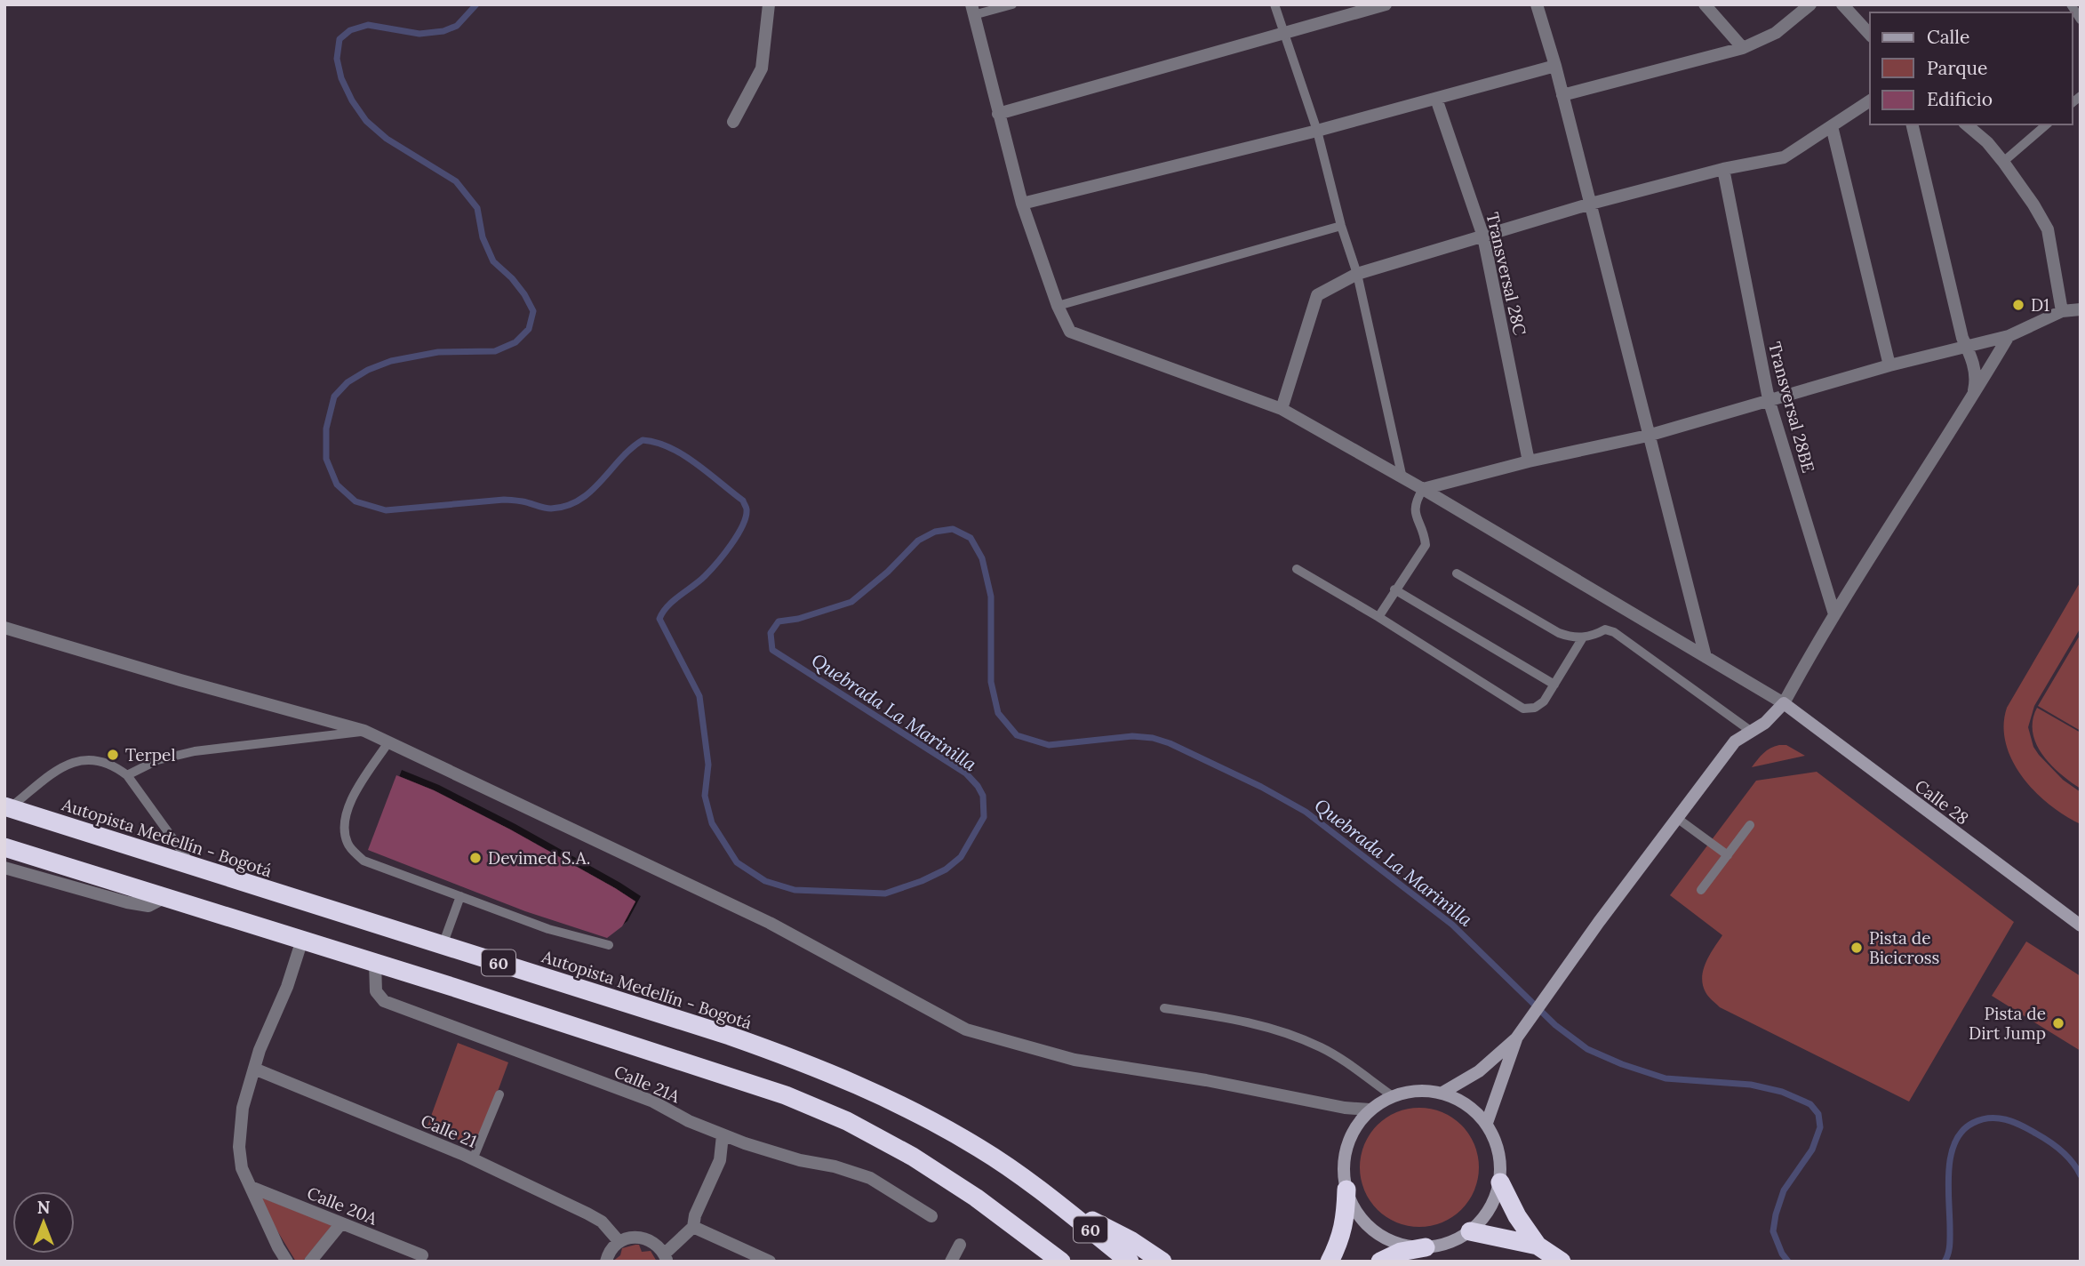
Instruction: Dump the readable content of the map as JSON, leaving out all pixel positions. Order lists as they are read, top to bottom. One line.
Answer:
{"streets":{"highway":["Autopista Medellín - Bogotá","60"],"main road":["Calle 28"],"street":["Transversal 28C","Transversal 28BE","Calle 21A","Calle 21","Calle 20A"]},"crossings":[["60","Calle 21A"]],"water":["Quebrada La Marinilla"],"places":["D1","Terpel","Devimed S.A.","Pista de Bicicross","Pista de Dirt Jump"],"legend":["Calle","Parque","Edificio"],"north":"top"}
